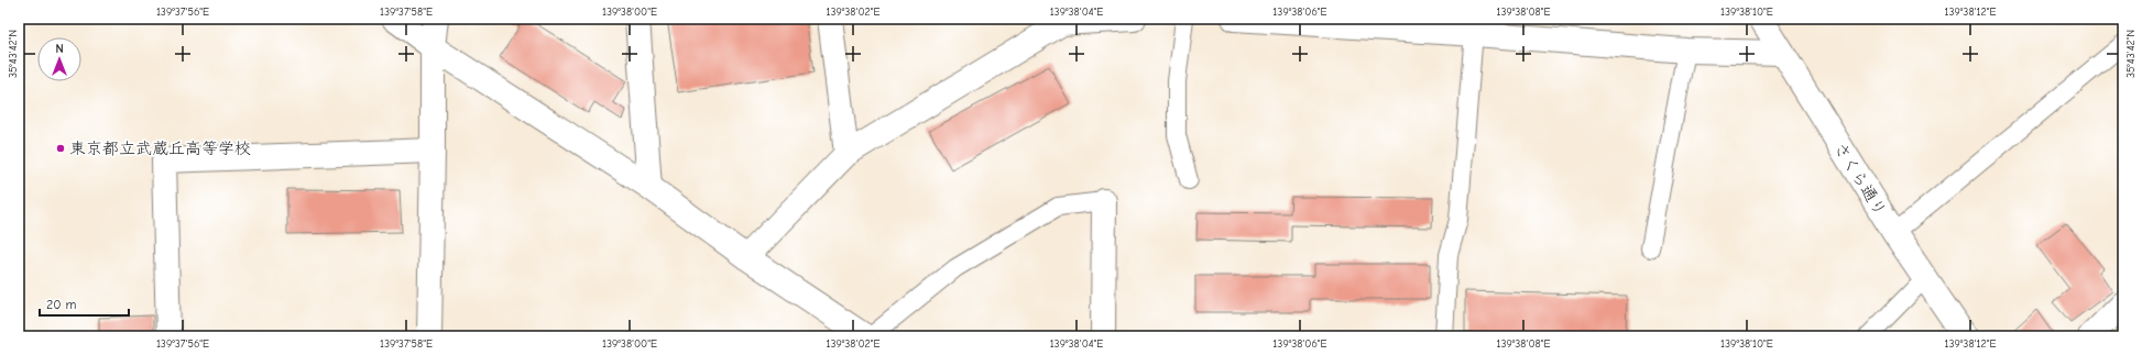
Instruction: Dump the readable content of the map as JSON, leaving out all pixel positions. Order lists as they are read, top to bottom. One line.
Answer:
{"streets":{"street":["さくら通り"]},"places":["東京都立武蔵丘高等学校"],"scale_bar":"20 m","north":"top","coordinates":["139°37'56\"E","139°37'58\"E","139°38'00\"E","139°38'02\"E","139°38'04\"E","139°38'06\"E","139°38'08\"E","139°38'10\"E","139°38'12\"E","35°43'42\"N"]}
